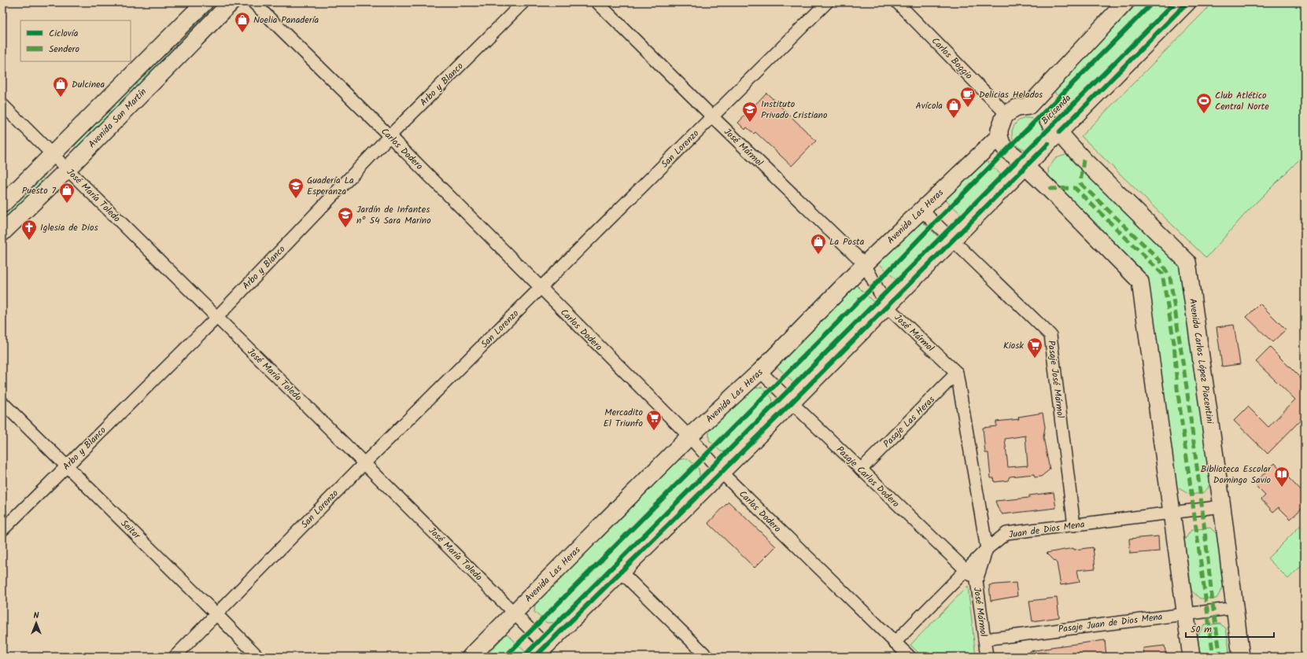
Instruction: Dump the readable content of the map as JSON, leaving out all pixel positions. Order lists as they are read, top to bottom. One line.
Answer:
{"streets":{"main road":["Avenida San Martín","Avenida Las Heras","Avenida Carlos López Piacentini"],"street":["Carlos Boggio","Arbo y Blanco","José Mármol","Carlos Dodero","San Lorenzo","José María Toledo","Pasaje José Mármol","Pasaje Las Heras","Pasaje Carlos Dodero","Seitor","Juan de Dios Mena","Pasaje Juan de Dios Mena"],"cycle path":["Bicisenda"]},"crossings":[["Carlos Boggio","Avenida Las Heras"],["Carlos Boggio","Avenida Carlos López Piacentini"],["Arbo y Blanco","Carlos Dodero"],["Arbo y Blanco","José María Toledo"],["Arbo y Blanco","Seitor"],["Avenida San Martín","José María Toledo"],["José Mármol","San Lorenzo"],["José Mármol","Avenida Las Heras"],["José Mármol","Pasaje Las Heras"],["José Mármol","Pasaje Carlos Dodero"],["José Mármol","Juan de Dios Mena"],["José Mármol","Pasaje Juan de Dios Mena"],["Carlos Dodero","San Lorenzo"],["Carlos Dodero","Avenida Las Heras"],["Carlos Dodero","Juan de Dios Mena"],["San Lorenzo","José María Toledo"],["San Lorenzo","Seitor"],["José María Toledo","Avenida Las Heras"],["Avenida Las Heras","Avenida Carlos López Piacentini"],["Avenida Las Heras","Pasaje José Mármol"],["Avenida Las Heras","Pasaje Carlos Dodero"],["Avenida Carlos López Piacentini","Juan de Dios Mena"],["Avenida Carlos López Piacentini","Pasaje Juan de Dios Mena"],["Pasaje José Mármol","Juan de Dios Mena"],["Pasaje Las Heras","Pasaje Carlos Dodero"],["Pasaje Carlos Dodero","Juan de Dios Mena"]],"places":{"shop":["Noelia Panadería","Dulcinea","Avícola","Puesto 7","La Posta"],"cafe":["Delicias Helados"],"sports":["Club Atlético Central Norte"],"school or university":["Instituto Privado Cristiano","Guadería La Esperanza","Jardín de Infantes nº 54 Sara Marino"],"church":["Iglesia de Dios"],"supermarket":["Kiosk","Mercadito El Triunfo"],"library":["Biblioteca Escolar Domingo Savio"]},"legend":["Ciclovía","Sendero"],"scale_bar":"50 m","north":"top"}
